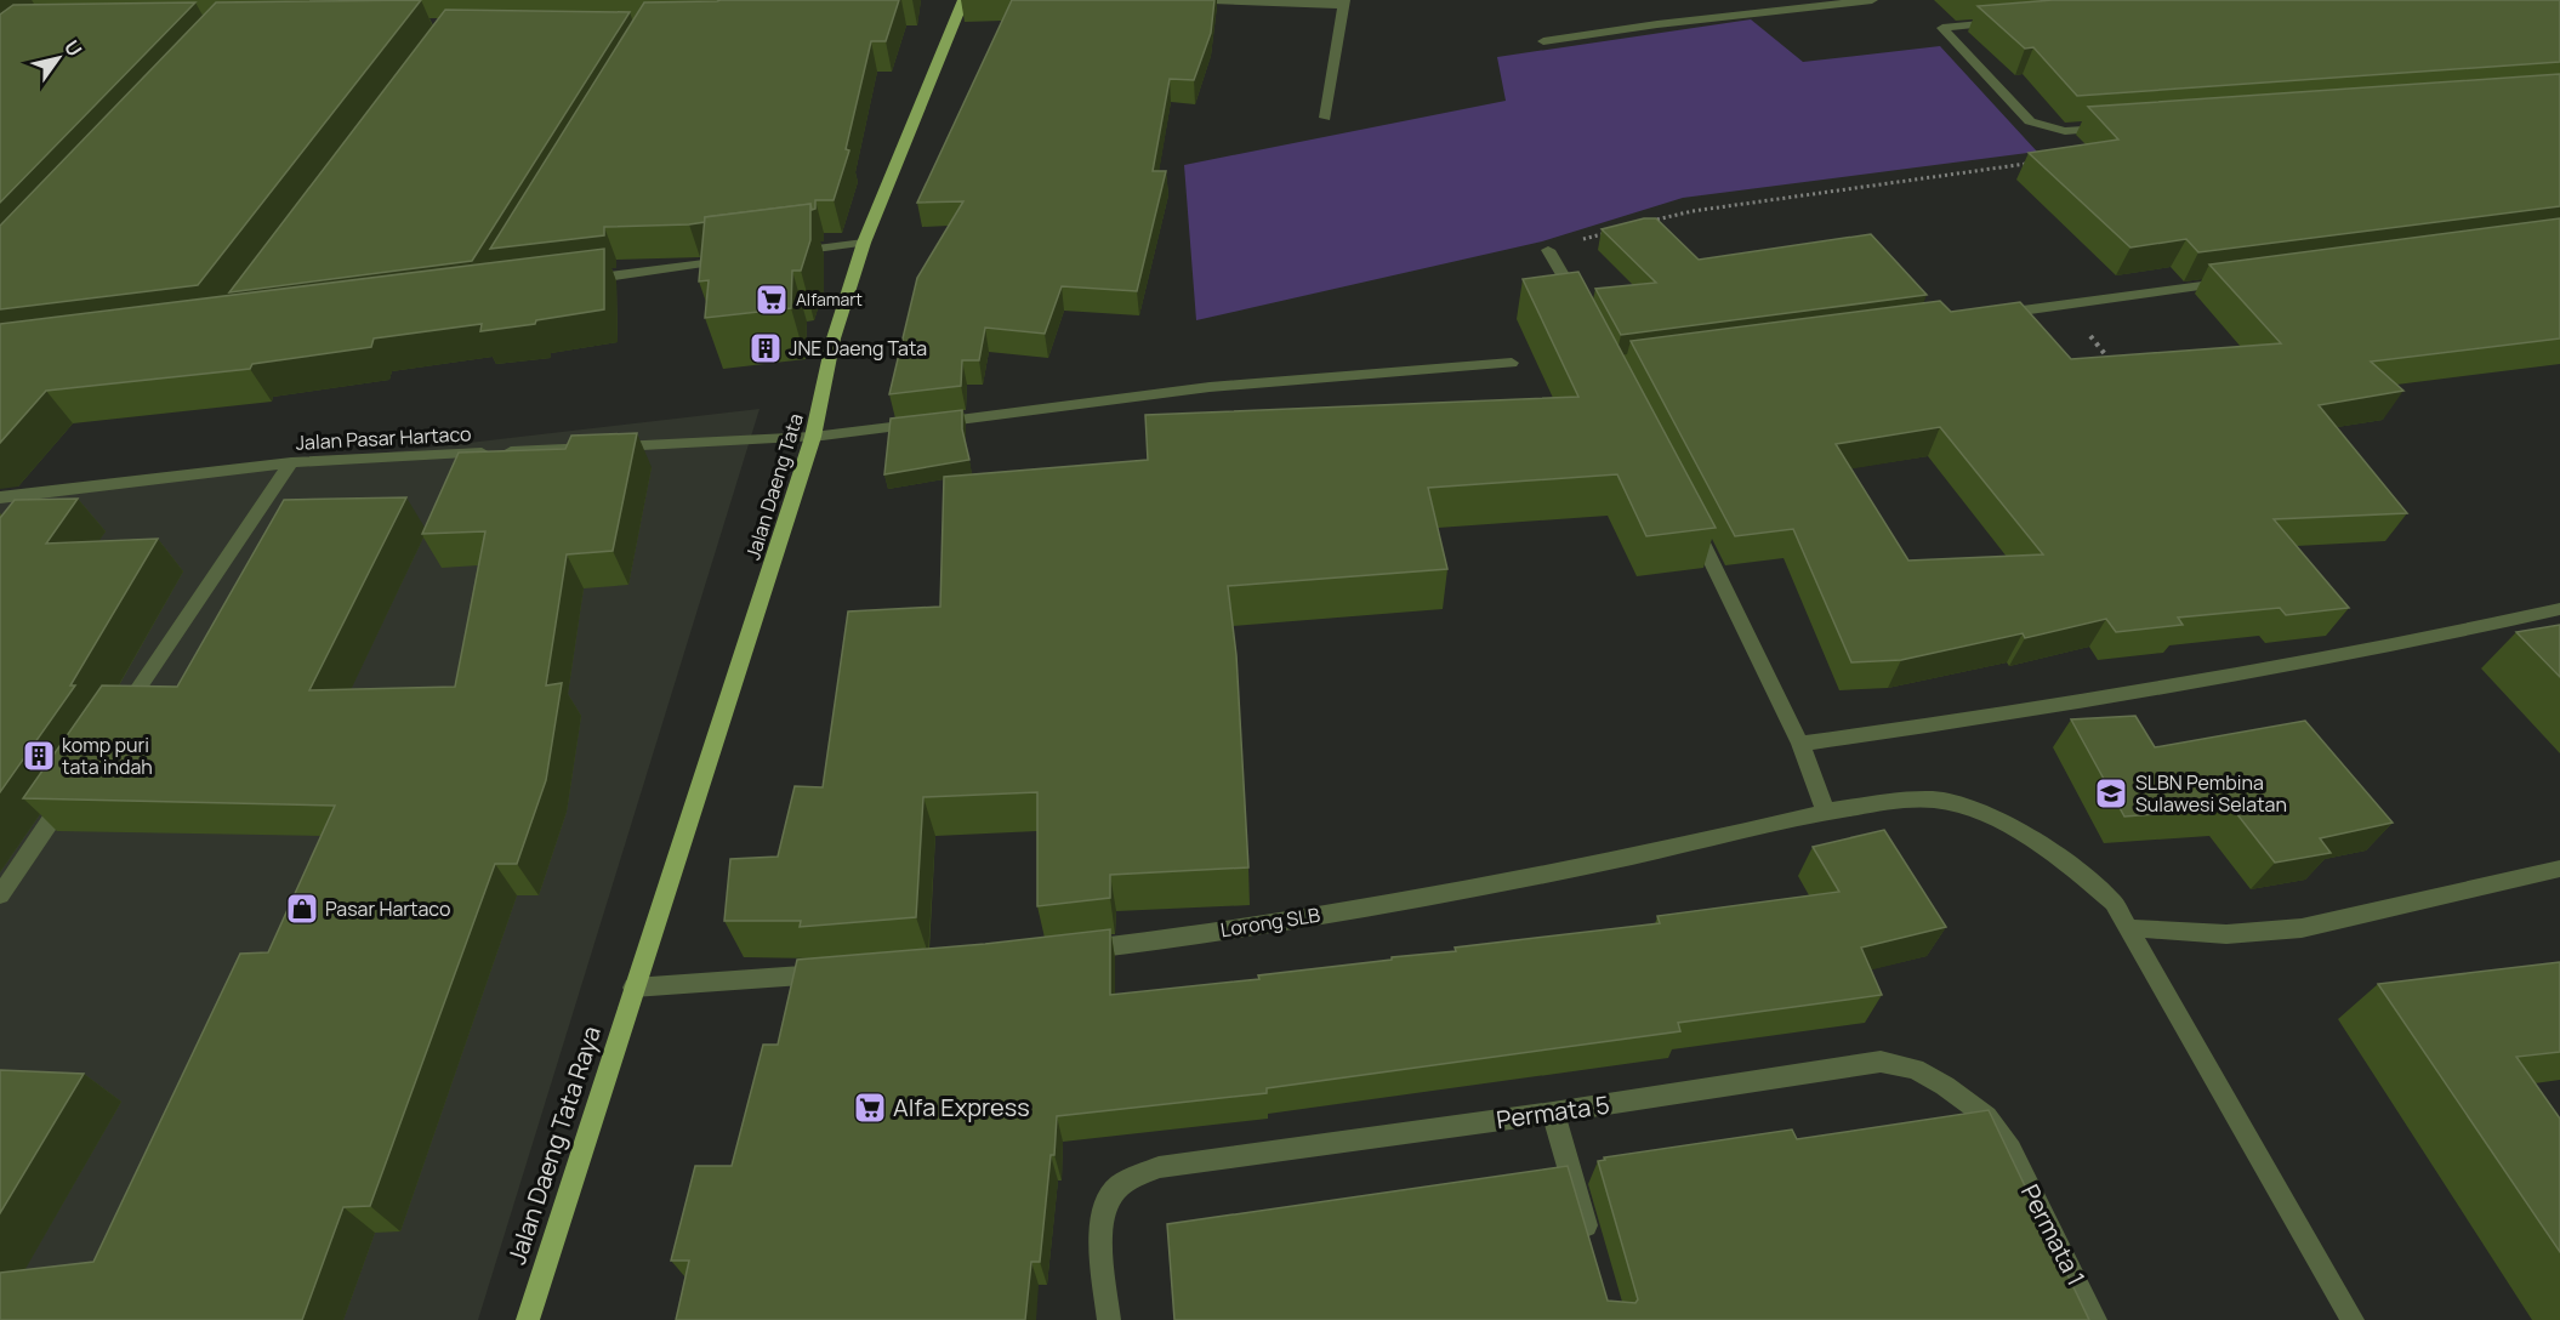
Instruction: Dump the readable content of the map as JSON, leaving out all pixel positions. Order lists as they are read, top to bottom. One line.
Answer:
{"streets":{"main road":["Jalan Daeng Tata","Jalan Daeng Tata Raya"],"street":["Jalan Pasar Hartaco","Lorong SLB","Permata 5","Permata 1"]},"crossings":[["Jalan Pasar Hartaco","Jalan Daeng Tata"],["Jalan Daeng Tata","Jalan Daeng Tata Raya"],["Permata 5","Permata 1"]],"places":{"supermarket":["Alfamart","Alfa Express"],"building":["JNE Daeng Tata","komp puri tata indah"],"school or university":["SLBN Pembina Sulawesi Selatan"],"shop":["Pasar Hartaco"]},"north":"top right"}
